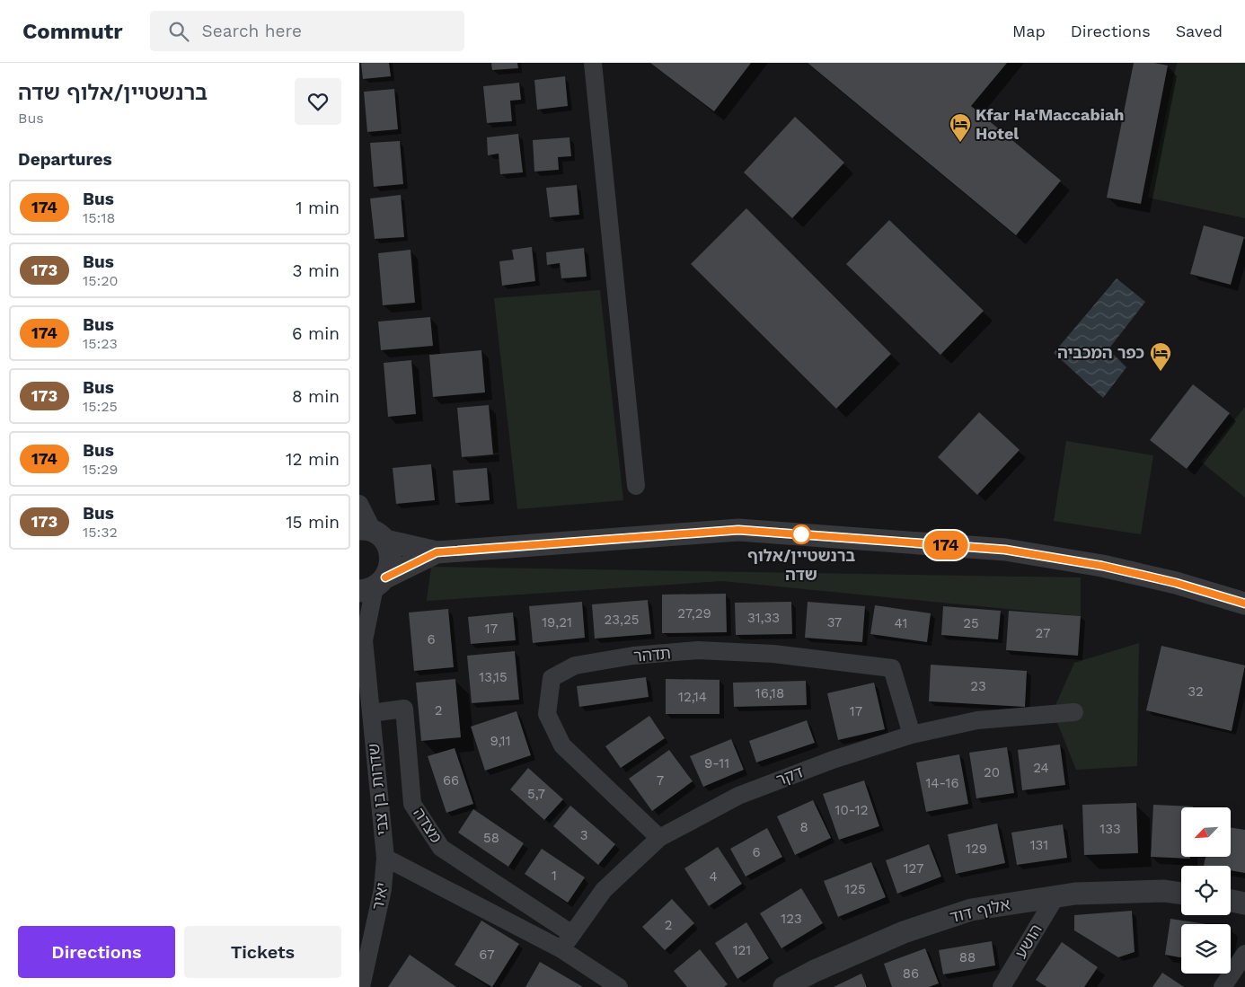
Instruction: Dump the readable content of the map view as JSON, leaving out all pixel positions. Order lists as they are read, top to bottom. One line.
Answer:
{"streets":{"street":["תדהר","דקר","שדרות בן צבי","מצדה","יאיר","אלוף דוד","הושע"]},"crossings":[["תדהר","דקר"],["דקר","מצדה"],["שדרות בן צבי","מצדה"],["שדרות בן צבי","יאיר"],["אלוף דוד","הושע"]],"places":{"hotel":["Kfar Ha'Maccabiah Hotel","כפר המכביה"],"other":["ברנשטיין/אלוף שדה"]},"lines":["bus line 174"],"house_numbers":["27,29","31,33","23,25","19,21","37","41","25","17","27","6","13,15","23","32","16,18","12,14","2","17","9,11","9-11","24","20","66","7","14-16","5,7","10-12","8","133","3","58","131","129","6","127","1","4","125","123","2","121","67","88","86"],"north":"bottom left","page":{"header":"Commutr","search":"Search here","nav":["Map","Directions","Saved"],"heading":[["ברנשטיין/אלוף שדה","Bus"],"Departures"],"on_map":"174","list":[{"mark":"174","name":"Bus","note":"15:18","value":"1 min"},{"mark":"173","name":"Bus","note":"15:20","value":"3 min"},{"mark":"174","name":"Bus","note":"15:23","value":"6 min"},{"mark":"173","name":"Bus","note":"15:25","value":"8 min"},{"mark":"174","name":"Bus","note":"15:29","value":"12 min"},{"mark":"173","name":"Bus","note":"15:32","value":"15 min"}],"buttons":["Directions","Tickets"]}}
